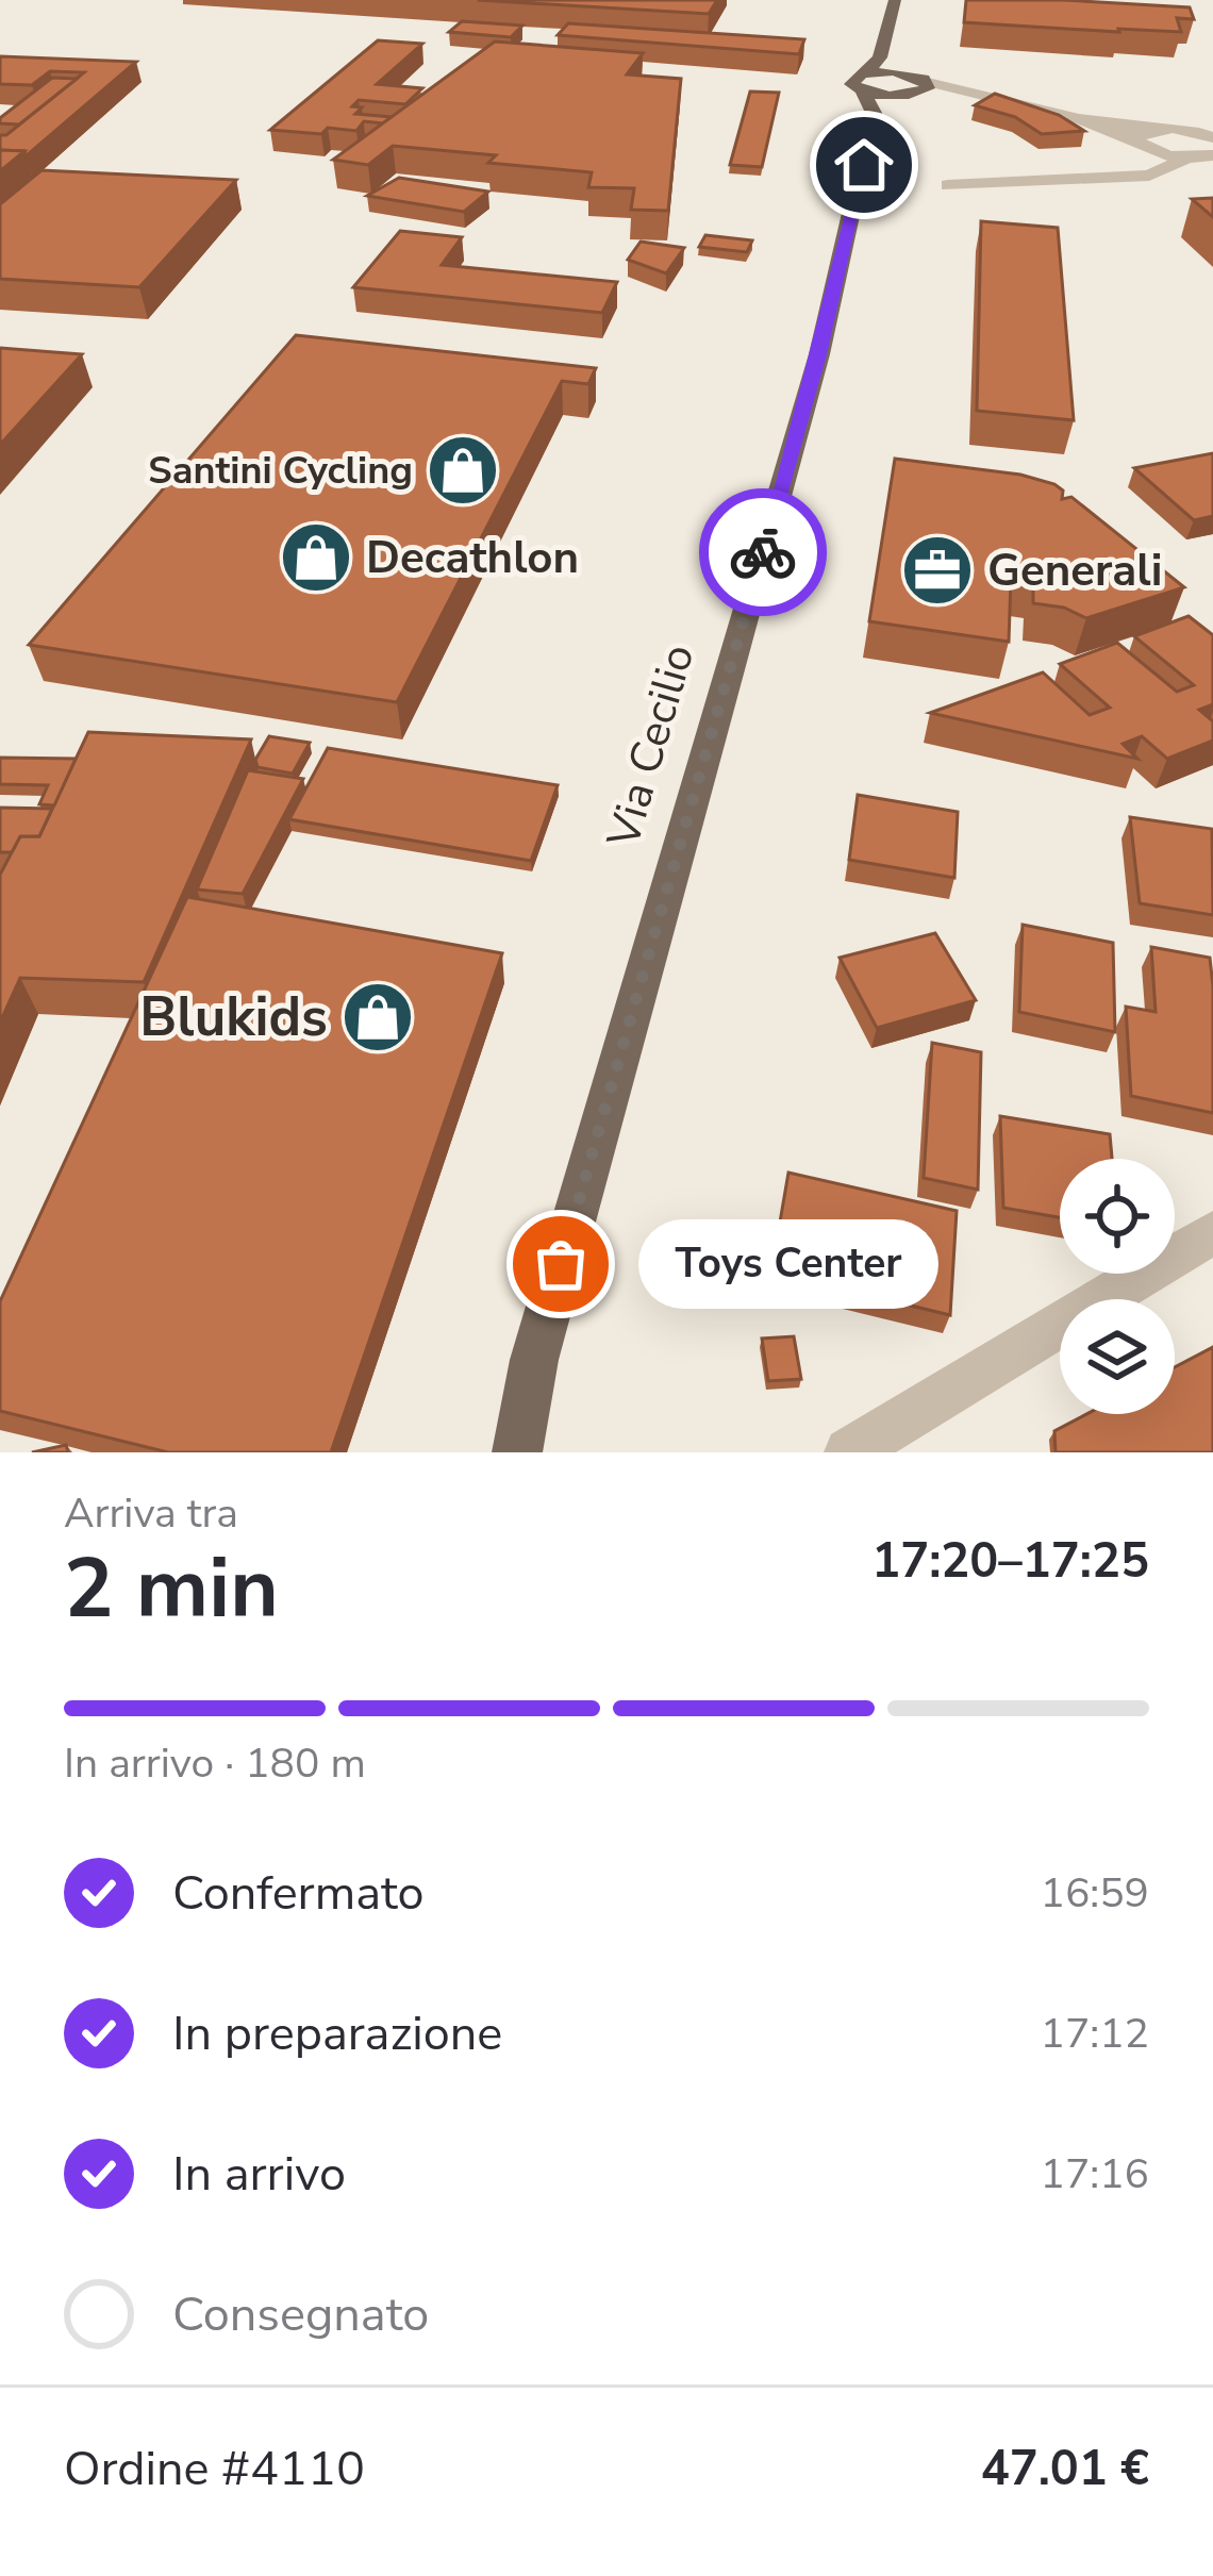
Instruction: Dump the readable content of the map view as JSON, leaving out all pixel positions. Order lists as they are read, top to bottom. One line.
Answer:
{"streets":{"main road":["Via Cecilio"]},"places":{"shop":["Santini Cycling","Decathlon","Blukids"],"office":["Generali"],"other":["Toys Center"]},"page":{"bubble":"Toys Center","heading":["2 min","Arriva tra","17:20–17:25"],"panel":["Ordine #4110","47.01 €"],"bar":"In arrivo · 180 m","list":[["Confermato","16:59"],["In preparazione","17:12"],["In arrivo","17:16"],"Consegnato"]}}
